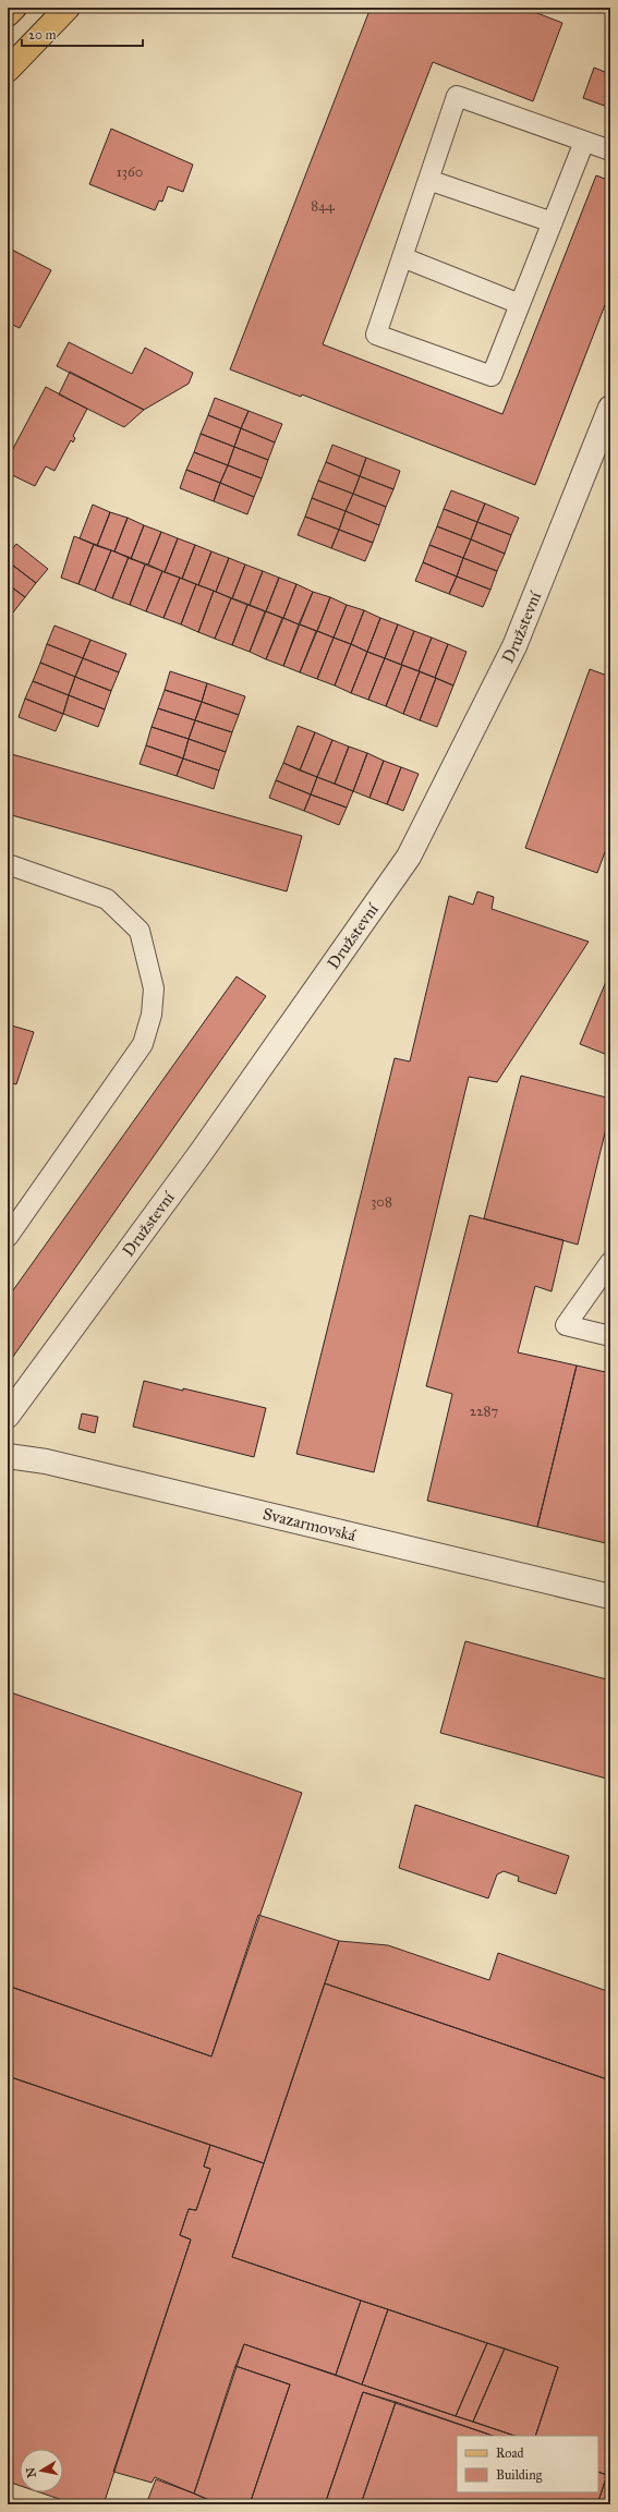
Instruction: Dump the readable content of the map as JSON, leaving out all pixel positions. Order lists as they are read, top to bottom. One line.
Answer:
{"streets":{"street":["Družstevní","Svazarmovská"]},"house_numbers":["1360","844","308","2287"],"legend":["Road","Building"],"scale_bar":"20 m","north":"left"}
